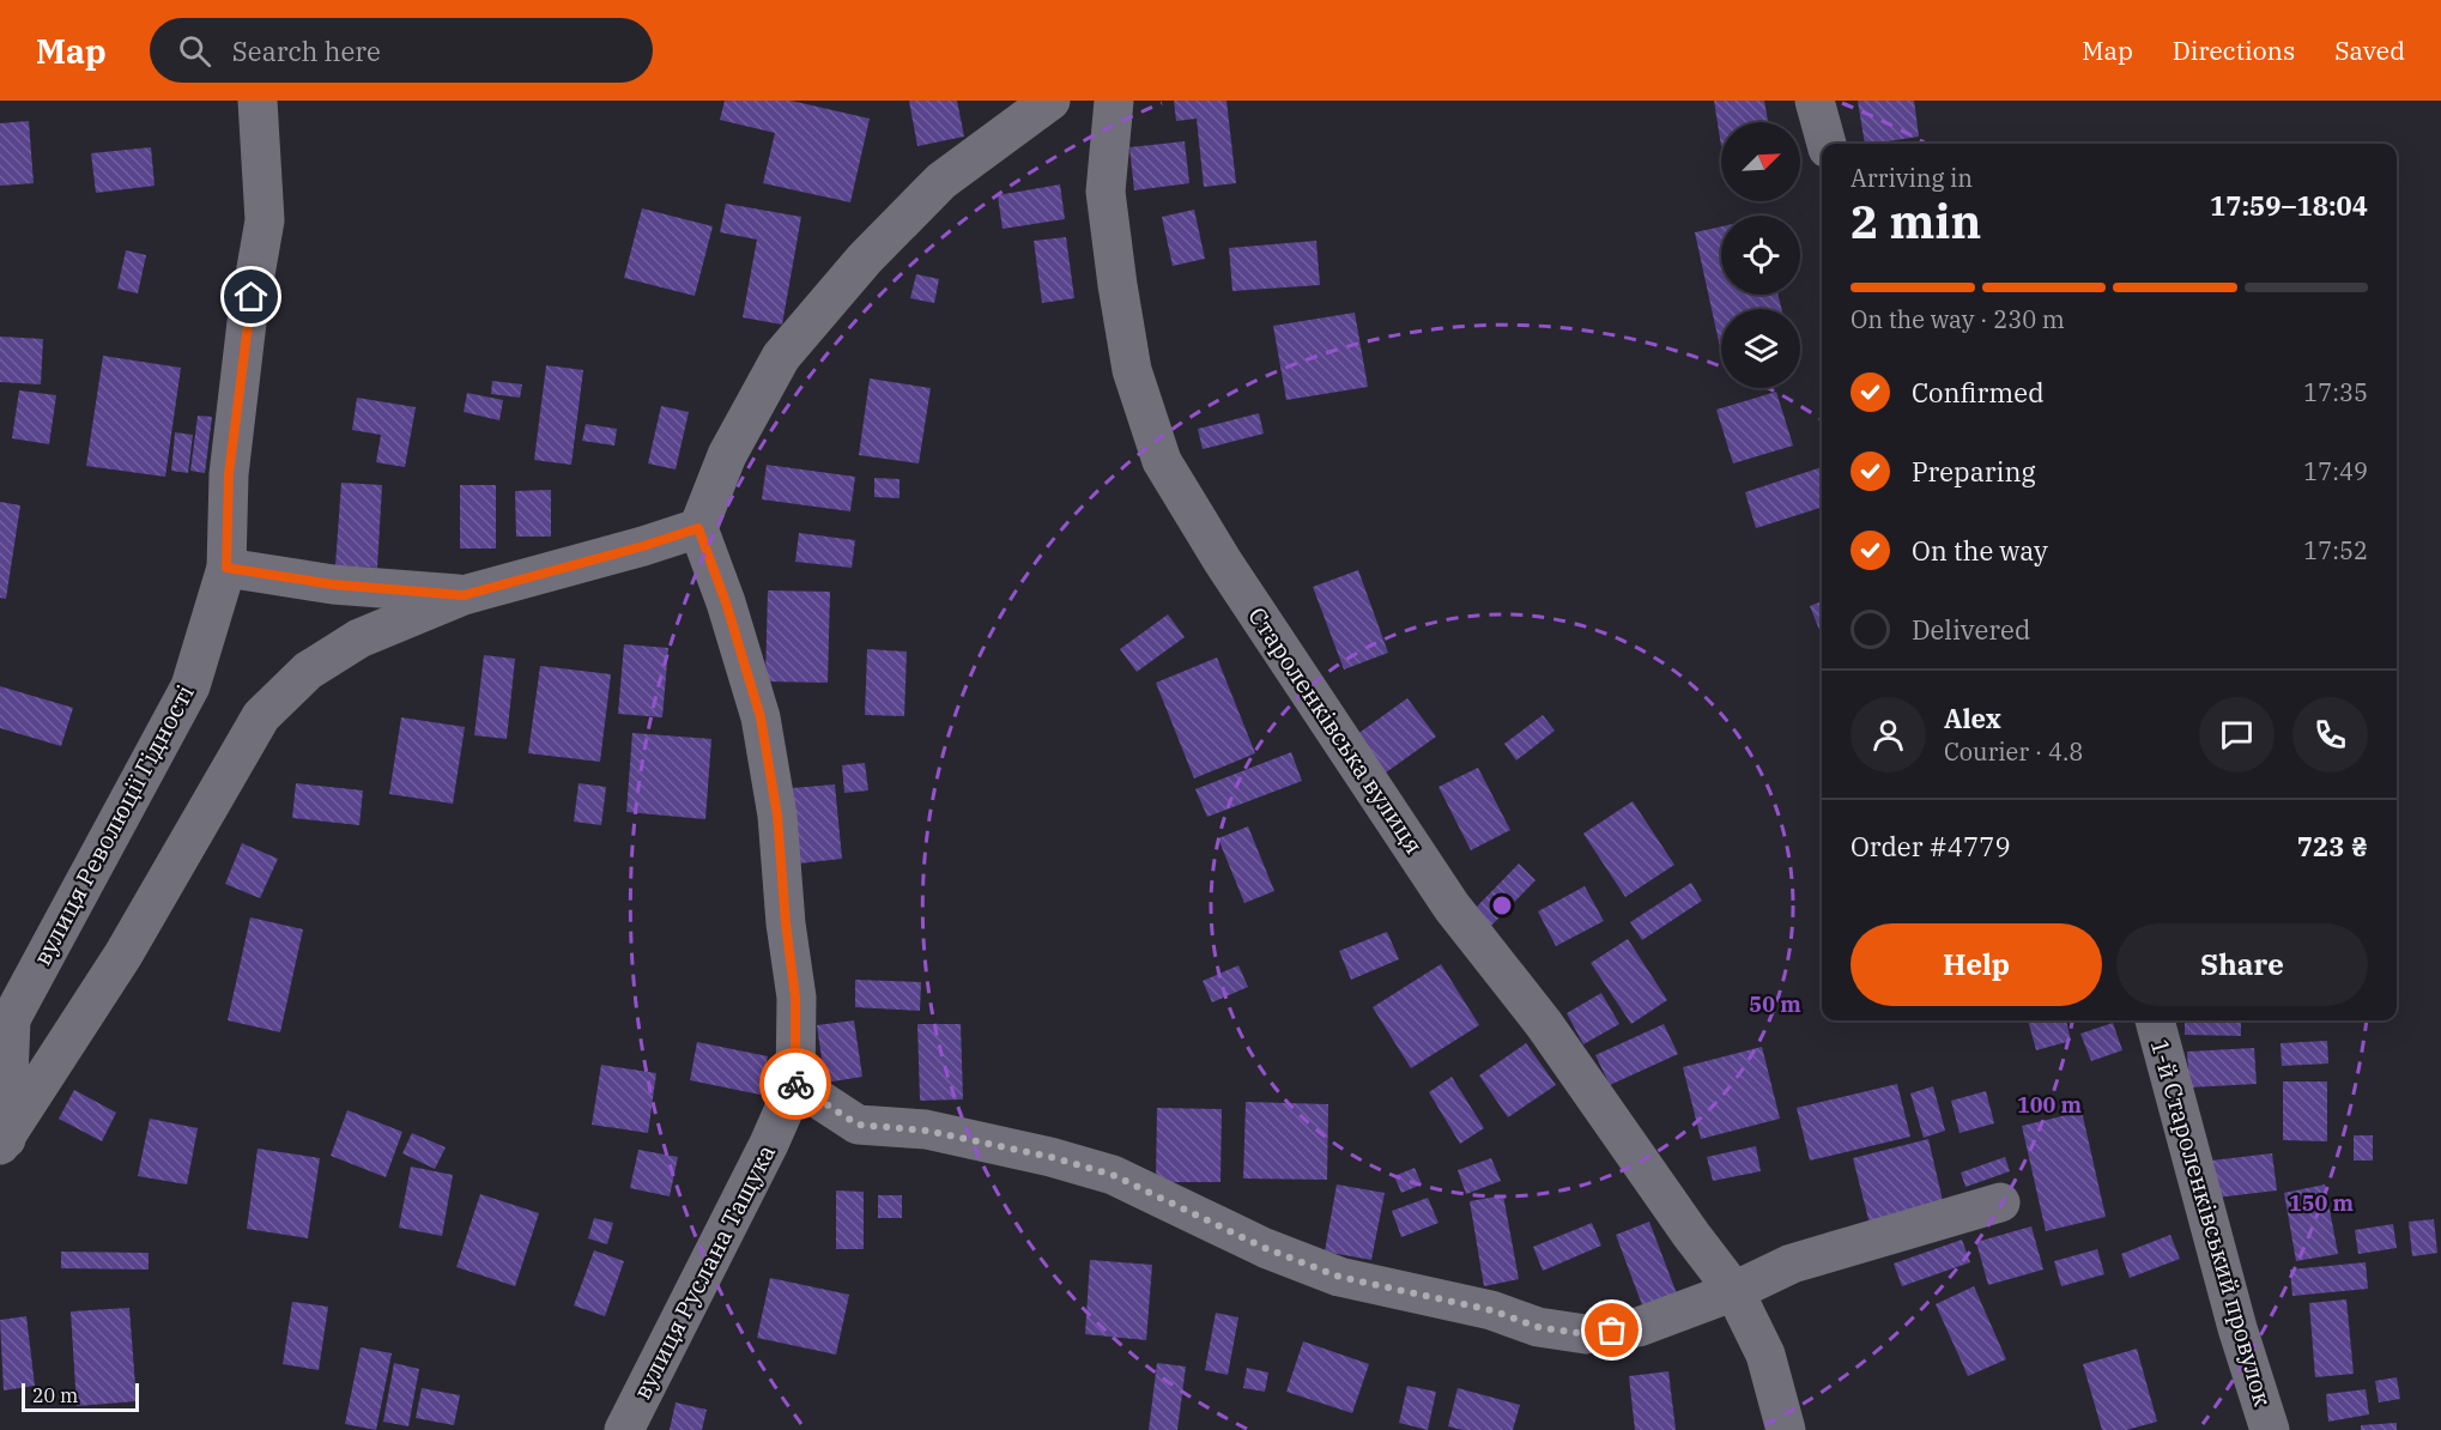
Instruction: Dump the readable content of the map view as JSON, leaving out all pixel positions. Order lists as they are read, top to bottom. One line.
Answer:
{"streets":{"street":["Староленківська вулиця","вулиця Революції Гідності","1-й Староленківський провулок","вулиця Руслана Тащука"]},"scale_bar":"20 m","north":"top right","page":{"header":"Map","search":"Search here","nav":["Map","Directions","Saved"],"heading":["2 min","Arriving in","17:59–18:04"],"panel":["Alex","Courier · 4.8","Order #4779","723 ₴"],"bar":"On the way · 230 m","list":[["Confirmed","17:35"],["Preparing","17:49"],["On the way","17:52"],"Delivered"],"buttons":["Help","Share"],"scale":"20 m"},"rings":["50 m","100 m","150 m"]}
